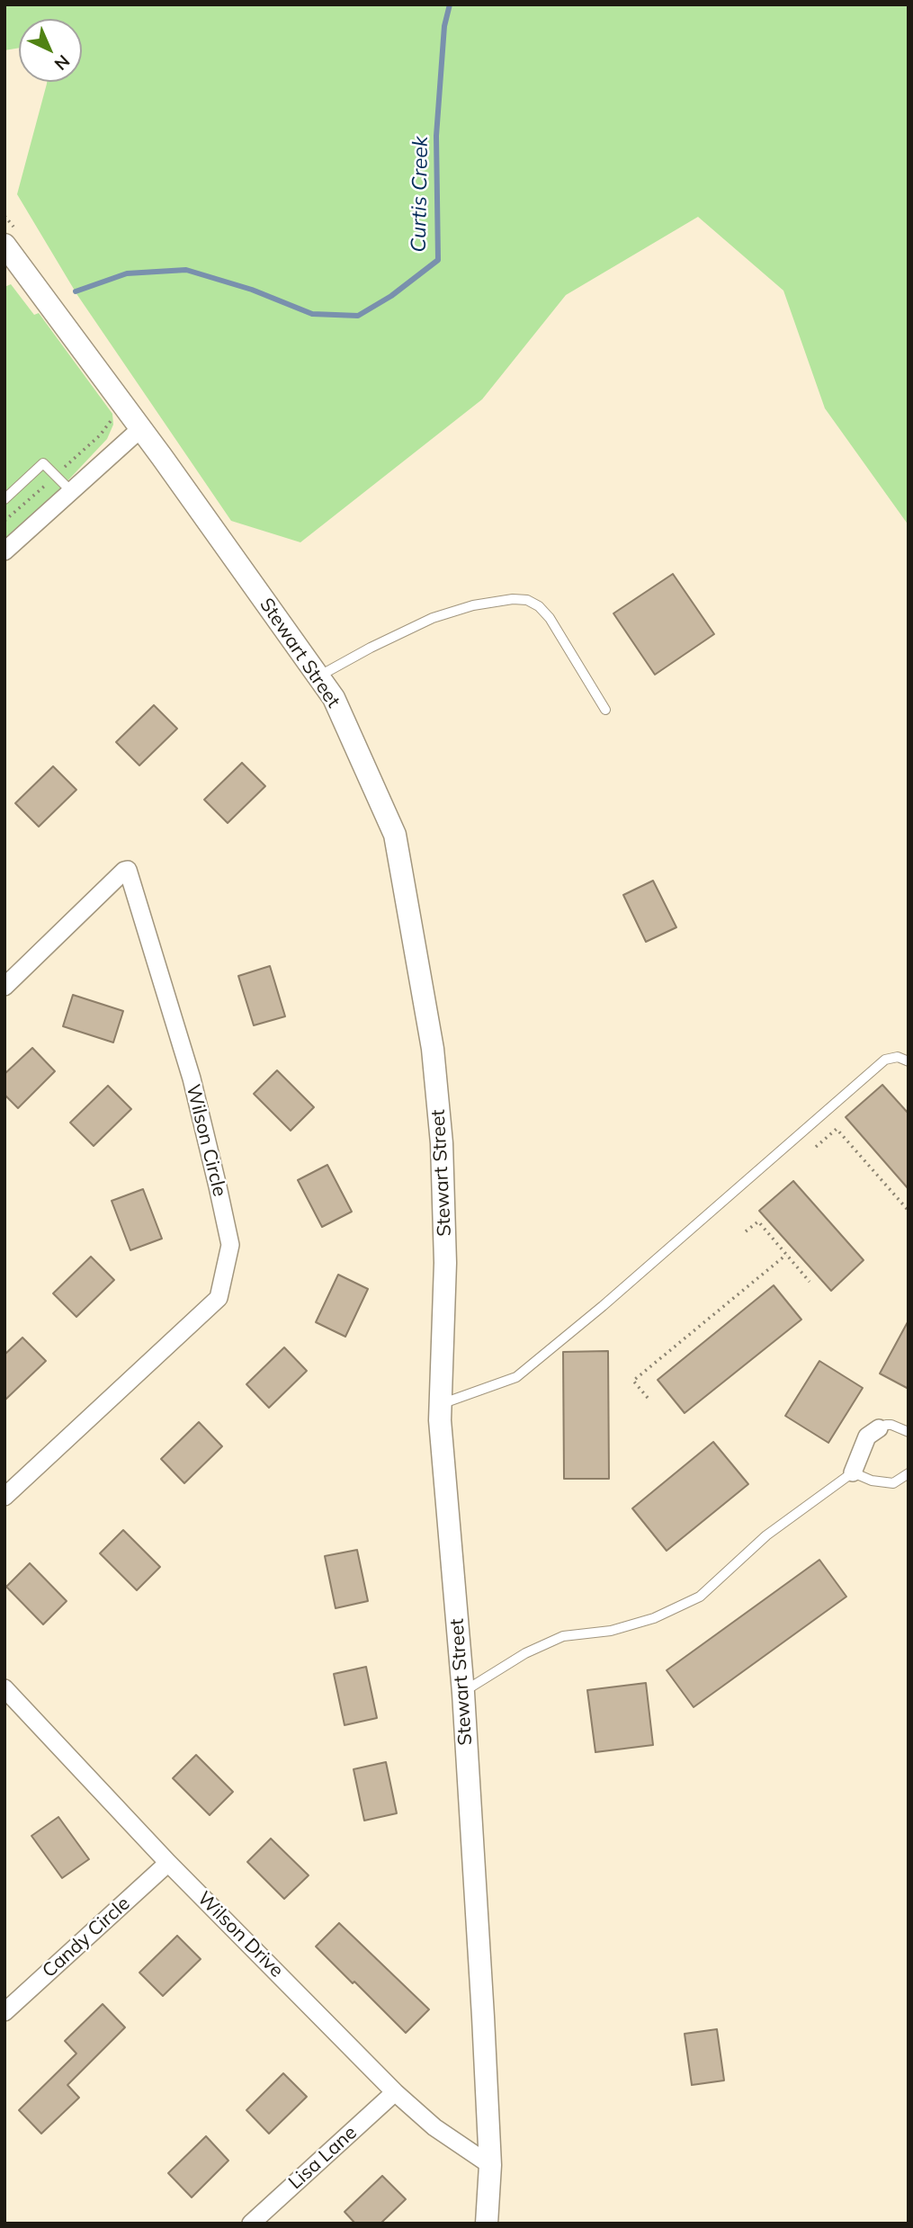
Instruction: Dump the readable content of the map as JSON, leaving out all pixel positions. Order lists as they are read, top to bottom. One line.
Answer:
{"streets":{"street":["Stewart Street","Wilson Circle","Wilson Drive","Candy Circle","Lisa Lane"]},"crossings":[["Stewart Street","Wilson Drive"],["Wilson Drive","Candy Circle"],["Wilson Drive","Lisa Lane"]],"water":["Curtis Creek"],"north":"bottom right"}
